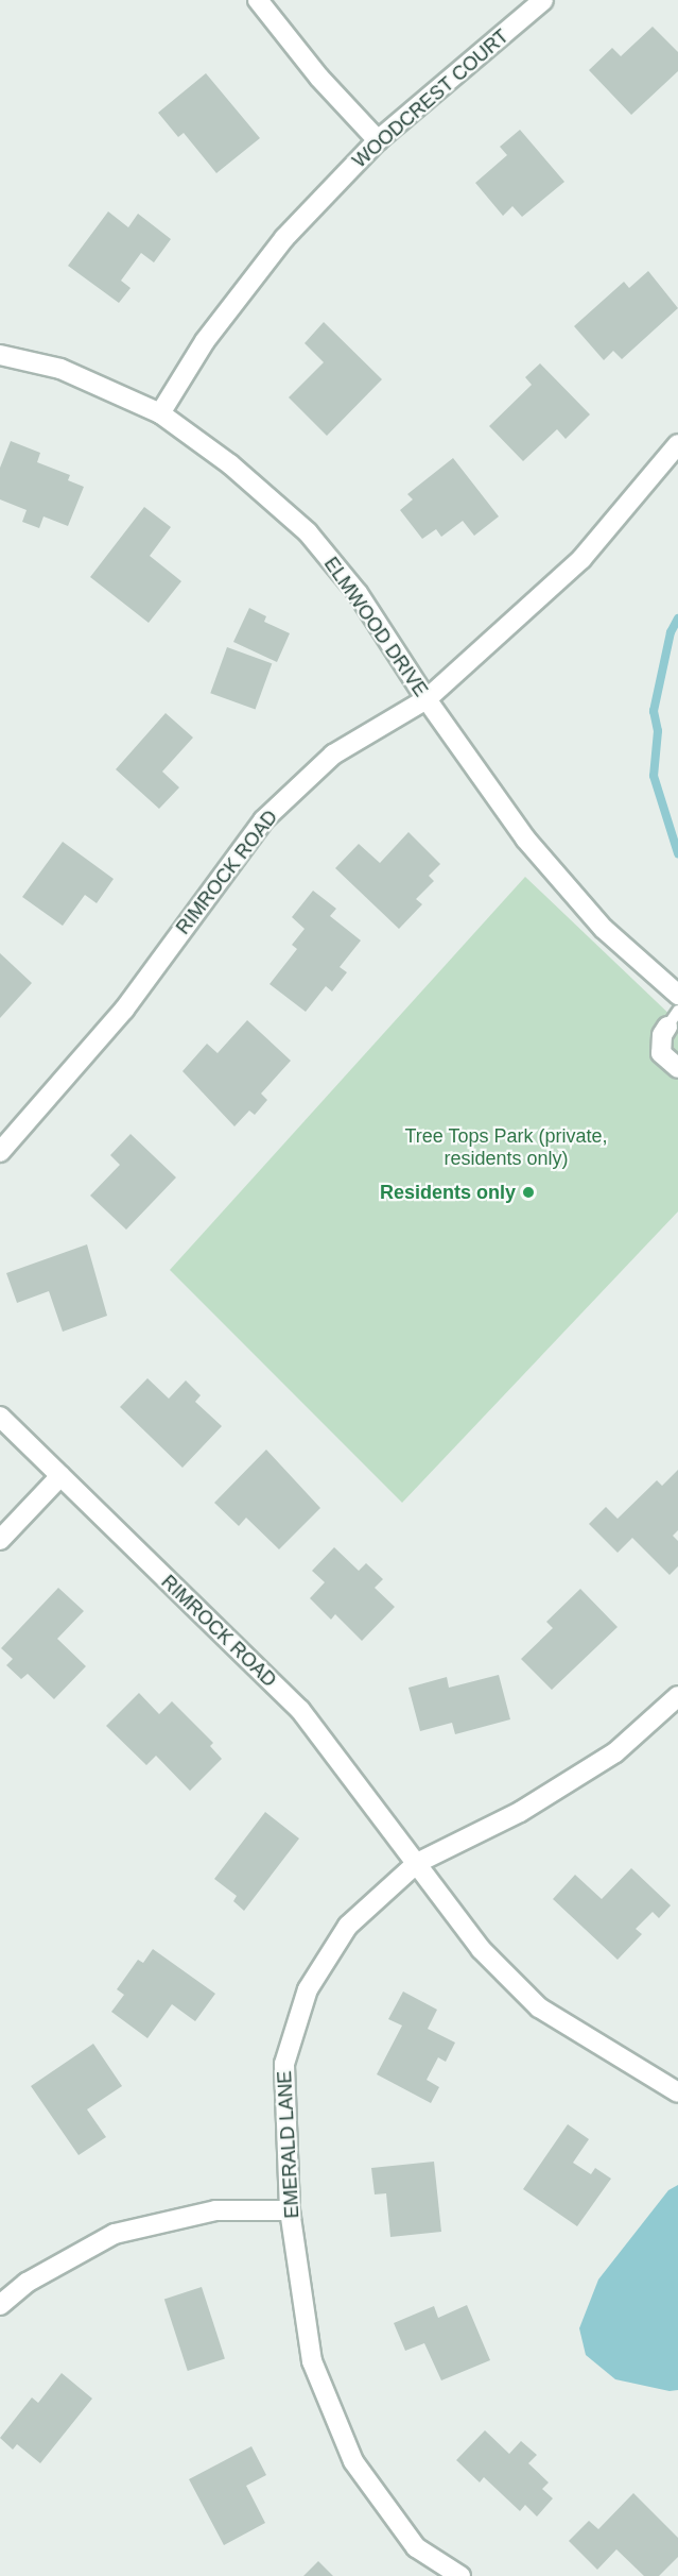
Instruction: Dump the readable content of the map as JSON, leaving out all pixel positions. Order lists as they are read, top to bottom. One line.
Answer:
{"streets":{"street":["WOODCREST COURT","ELMWOOD DRIVE","RIMROCK ROAD","EMERALD LANE"]},"crossings":[["WOODCREST COURT","ELMWOOD DRIVE"],["ELMWOOD DRIVE","RIMROCK ROAD"],["RIMROCK ROAD","EMERALD LANE"]],"parks":["Tree Tops Park (private, residents only)"],"places":["Residents only"]}
